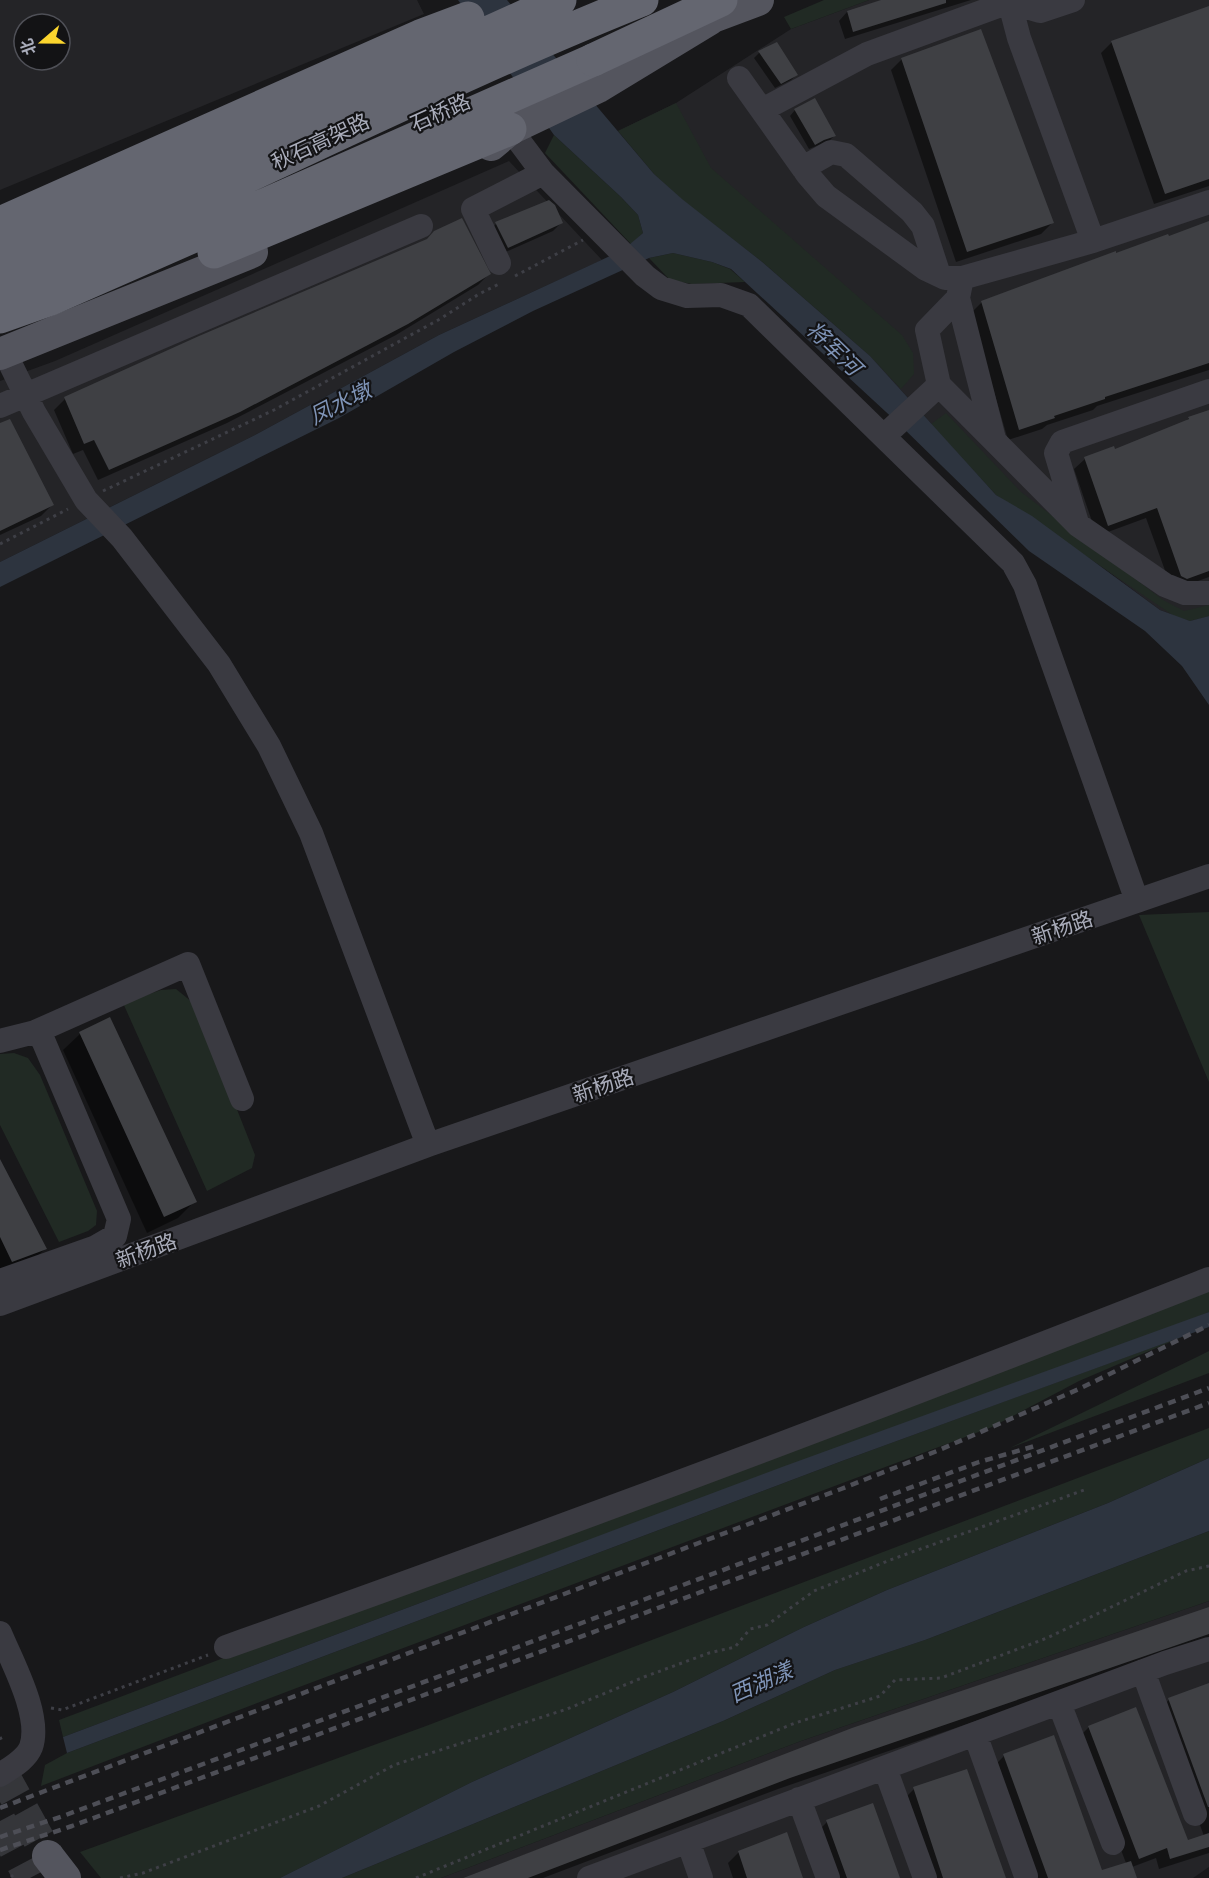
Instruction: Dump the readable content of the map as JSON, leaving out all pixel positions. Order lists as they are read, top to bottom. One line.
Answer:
{"streets":{"highway":["秋石高架路"],"main road":["石桥路"],"street":["新杨路"]},"water":["将军河","凤水墩","西湖漾"],"north":"left"}
